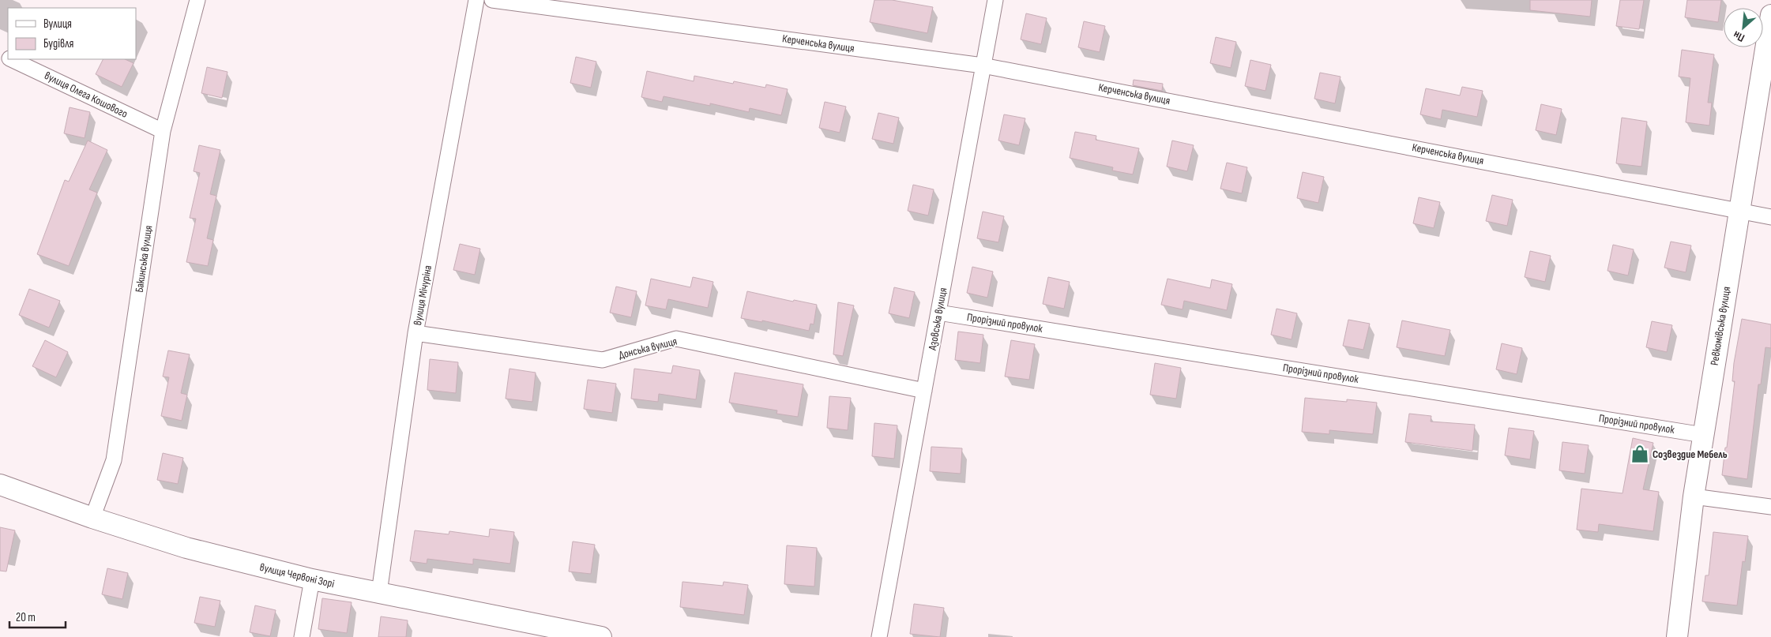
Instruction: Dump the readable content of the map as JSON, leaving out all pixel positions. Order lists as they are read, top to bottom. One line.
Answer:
{"streets":{"street":["Керченська вулиця","вулиця Олега Кошового","Бакинська вулиця","вулиця Мічуріна","Азовська вулиця","Прорізний провулок","Ревкомівська вулиця","Донська вулиця","вулиця Червоні Зорі"]},"crossings":[["Керченська вулиця","Азовська вулиця"],["Керченська вулиця","Ревкомівська вулиця"],["вулиця Олега Кошового","Бакинська вулиця"],["Бакинська вулиця","вулиця Червоні Зорі"],["вулиця Мічуріна","Донська вулиця"],["вулиця Мічуріна","вулиця Червоні Зорі"],["Азовська вулиця","Прорізний провулок"],["Азовська вулиця","Донська вулиця"],["Прорізний провулок","Ревкомівська вулиця"]],"places":{"shop":["Созвездие Мебель"]},"legend":["Вулиця","Будівля"],"scale_bar":"20 m","north":"bottom left"}
